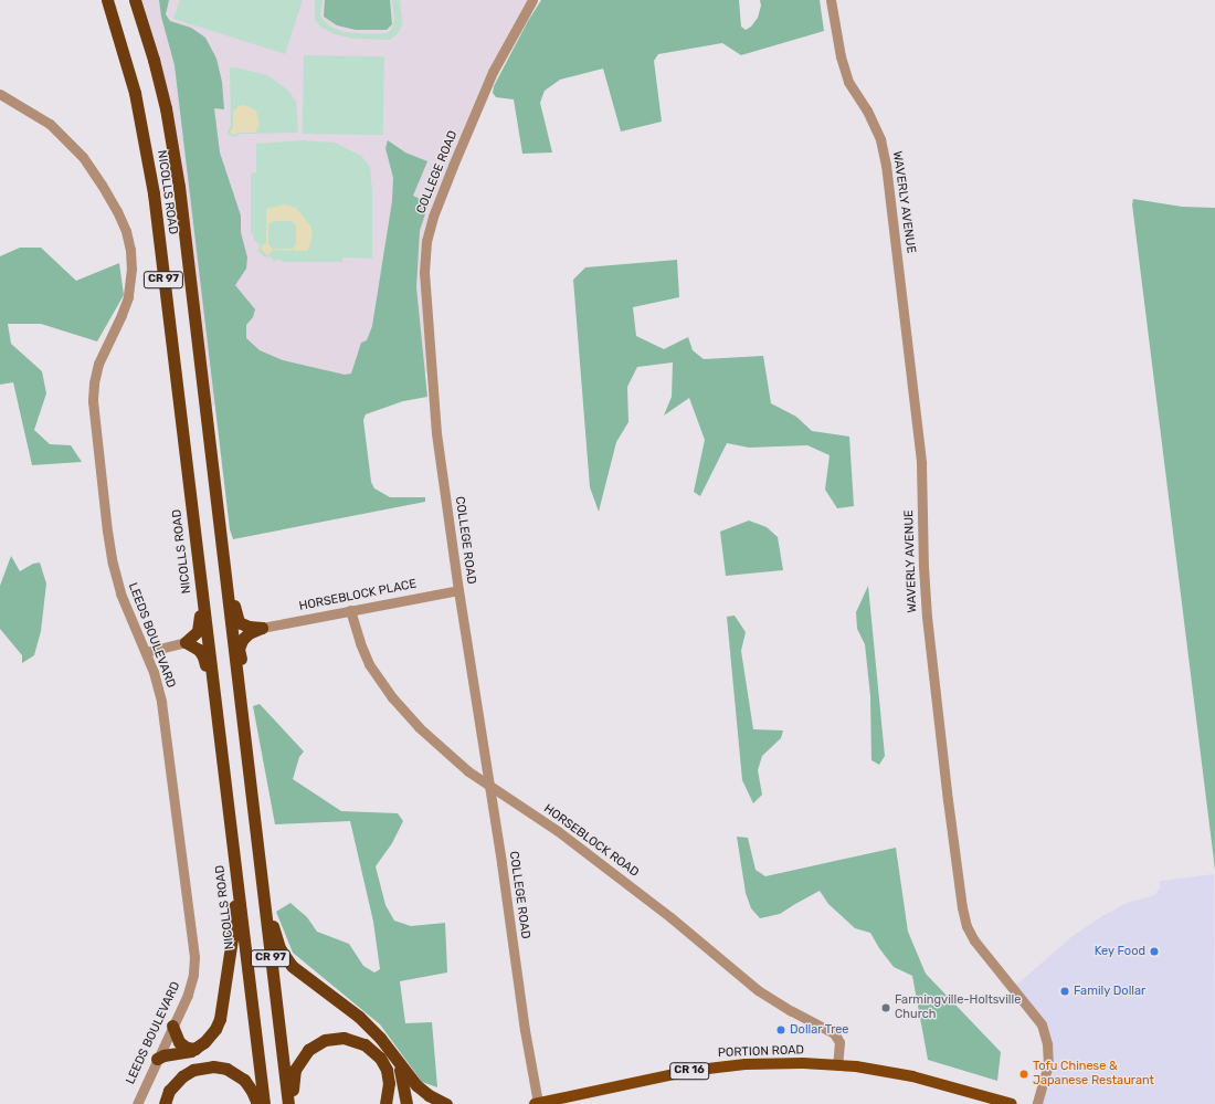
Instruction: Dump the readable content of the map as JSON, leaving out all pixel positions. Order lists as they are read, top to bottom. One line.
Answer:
{"streets":{"highway":["NICOLLS ROAD","CR 97"],"main road":["PORTION ROAD","CR 16"],"street":["COLLEGE ROAD","WAVERLY AVENUE","HORSEBLOCK PLACE","LEEDS BOULEVARD","HORSEBLOCK ROAD"]},"crossings":[["COLLEGE ROAD","HORSEBLOCK PLACE"],["COLLEGE ROAD","HORSEBLOCK ROAD"],["COLLEGE ROAD","PORTION ROAD"],["HORSEBLOCK PLACE","HORSEBLOCK ROAD"],["HORSEBLOCK ROAD","PORTION ROAD"]],"places":["Key Food","Family Dollar","Farmingville-Holtsville Church","Dollar Tree","Tofu Chinese & Japanese Restaurant"]}
